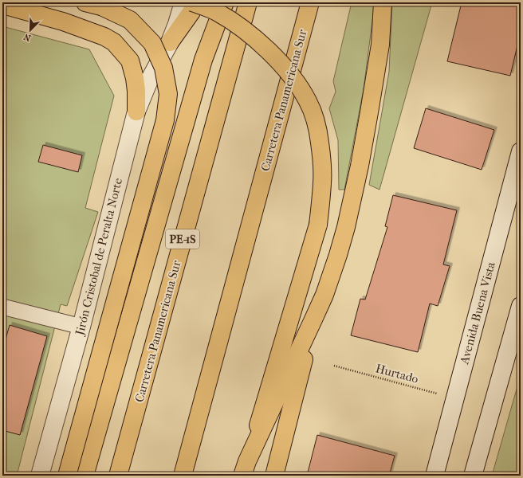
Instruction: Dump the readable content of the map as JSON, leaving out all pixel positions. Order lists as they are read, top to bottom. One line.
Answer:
{"streets":{"main road":["Carretera Panamericana Sur","PE-1S","Jirón Cristobal de Peralta Norte","Avenida Buena Vista"],"path":["Hurtado"]},"crossings":[["Avenida Buena Vista","Hurtado"]],"north":"bottom left"}
